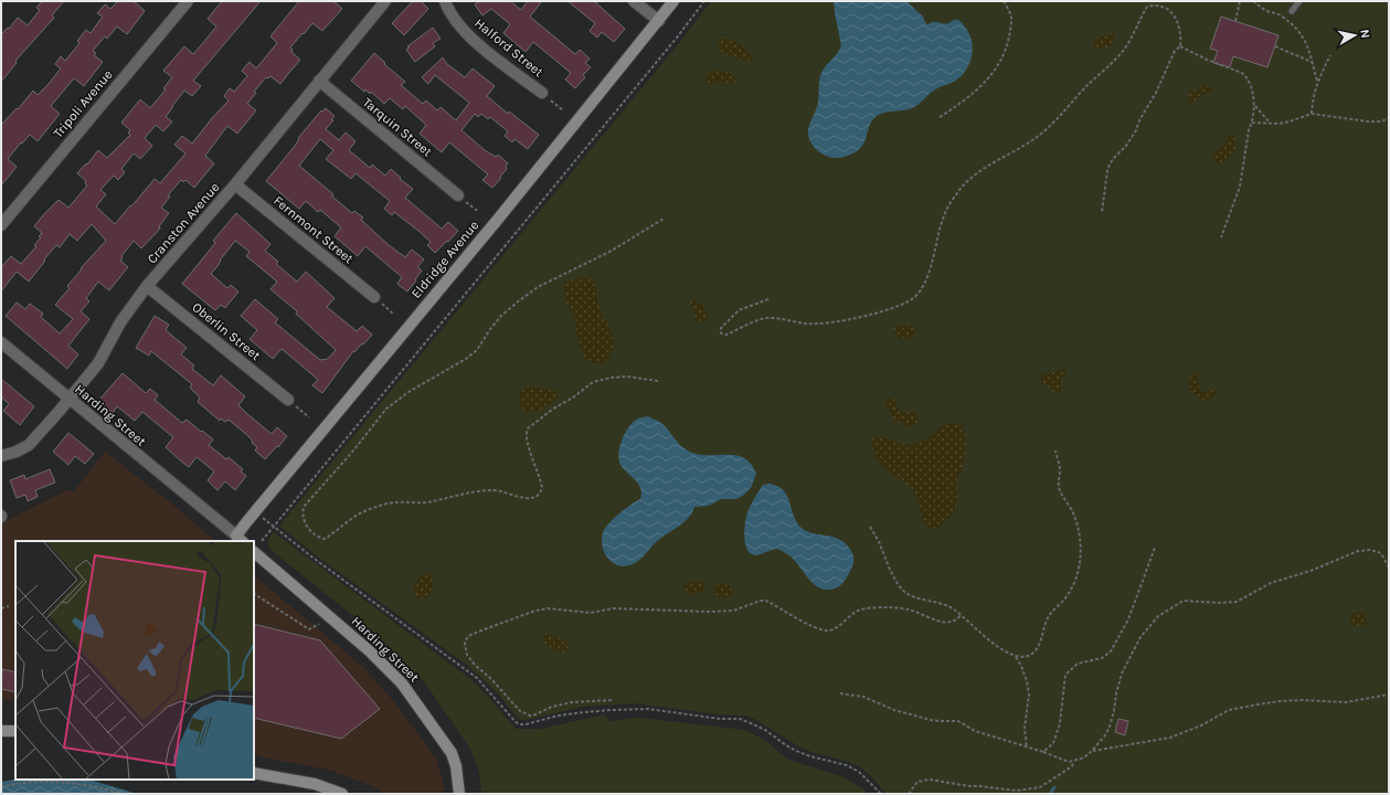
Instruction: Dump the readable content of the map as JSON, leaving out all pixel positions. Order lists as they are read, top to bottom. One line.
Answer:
{"streets":{"street":["Halford Street","Tripoli Avenue","Tarquin Street","Cranston Avenue","Fernmont Street","Eldridge Avenue","Oberlin Street","Harding Street"]},"crossings":[["Tarquin Street","Cranston Avenue"],["Cranston Avenue","Fernmont Street"],["Cranston Avenue","Oberlin Street"],["Cranston Avenue","Harding Street"],["Eldridge Avenue","Harding Street"]],"north":"right"}
